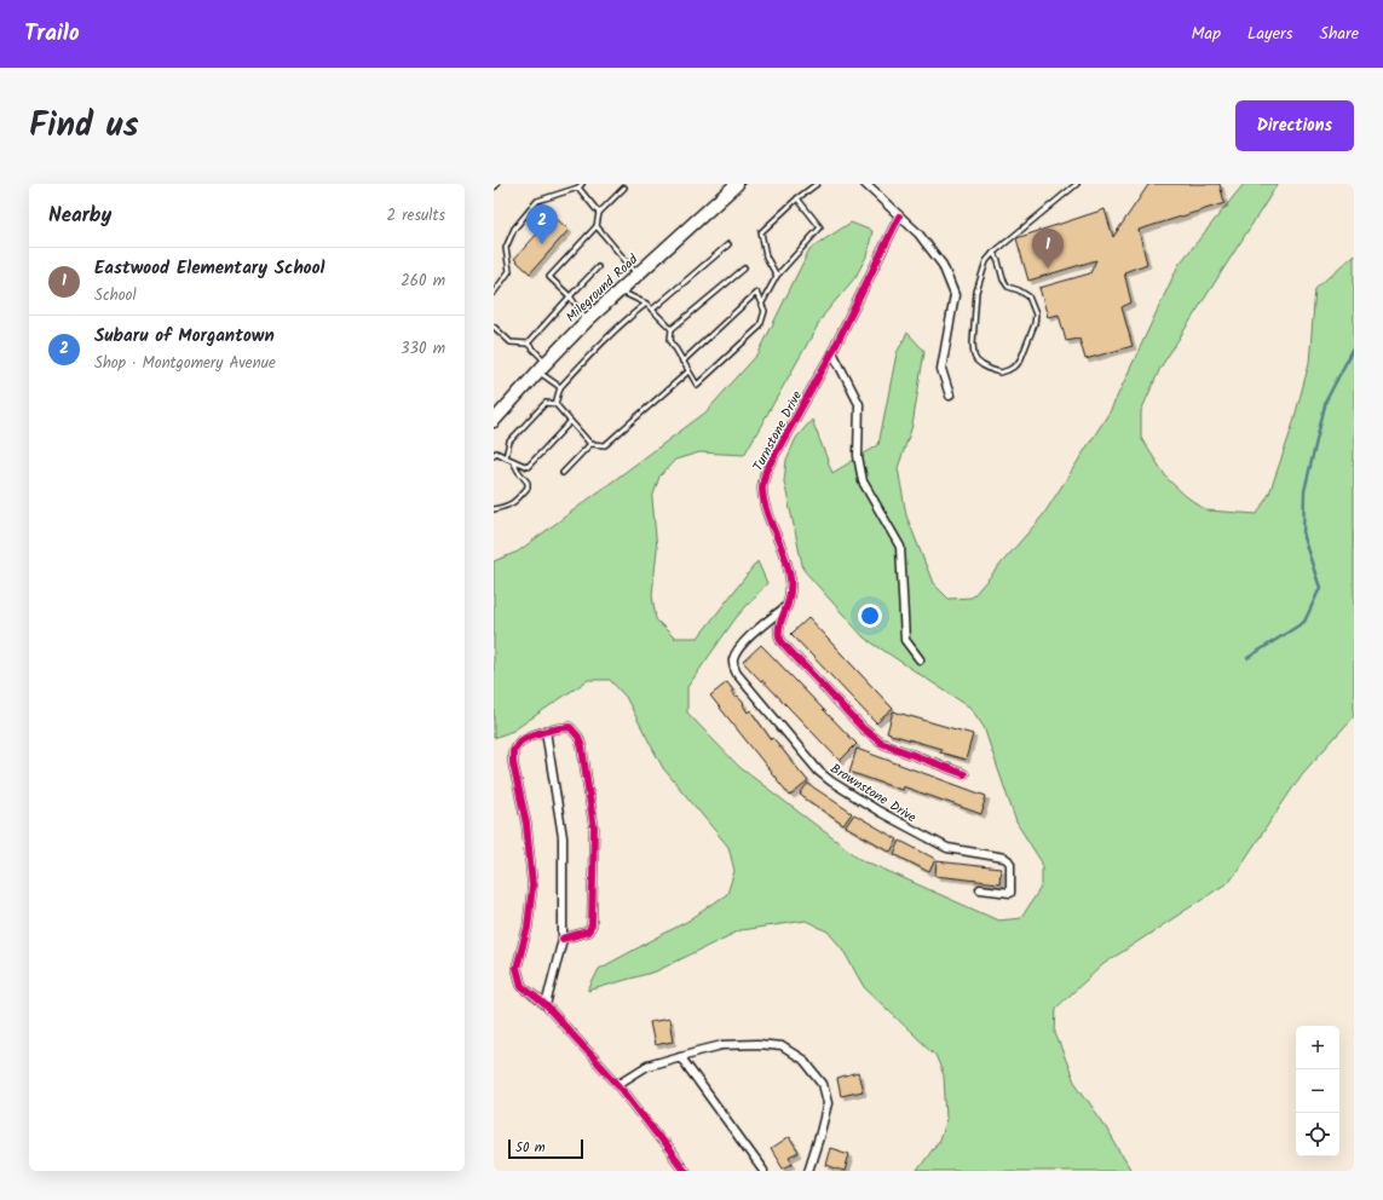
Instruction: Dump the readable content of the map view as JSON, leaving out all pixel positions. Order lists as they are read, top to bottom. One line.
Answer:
{"streets":{"main road":["Mileground Road"],"street":["Turnstone Drive","Brownstone Drive"]},"crossings":[["Turnstone Drive","Brownstone Drive"]],"scale_bar":"50 m","page":{"header":"Trailo","nav":["Map","Layers","Share"],"title":"Find us","buttons":"Directions","heading":["Nearby","2 results"],"pins":["2","1"],"list":[{"mark":"1","name":"Eastwood Elementary School","note":"School","value":"260 m"},{"mark":"2","name":"Subaru of Morgantown","note":"Shop · Montgomery Avenue","value":"330 m"}],"map_buttons":["+","−"],"scale":"50 m"}}
